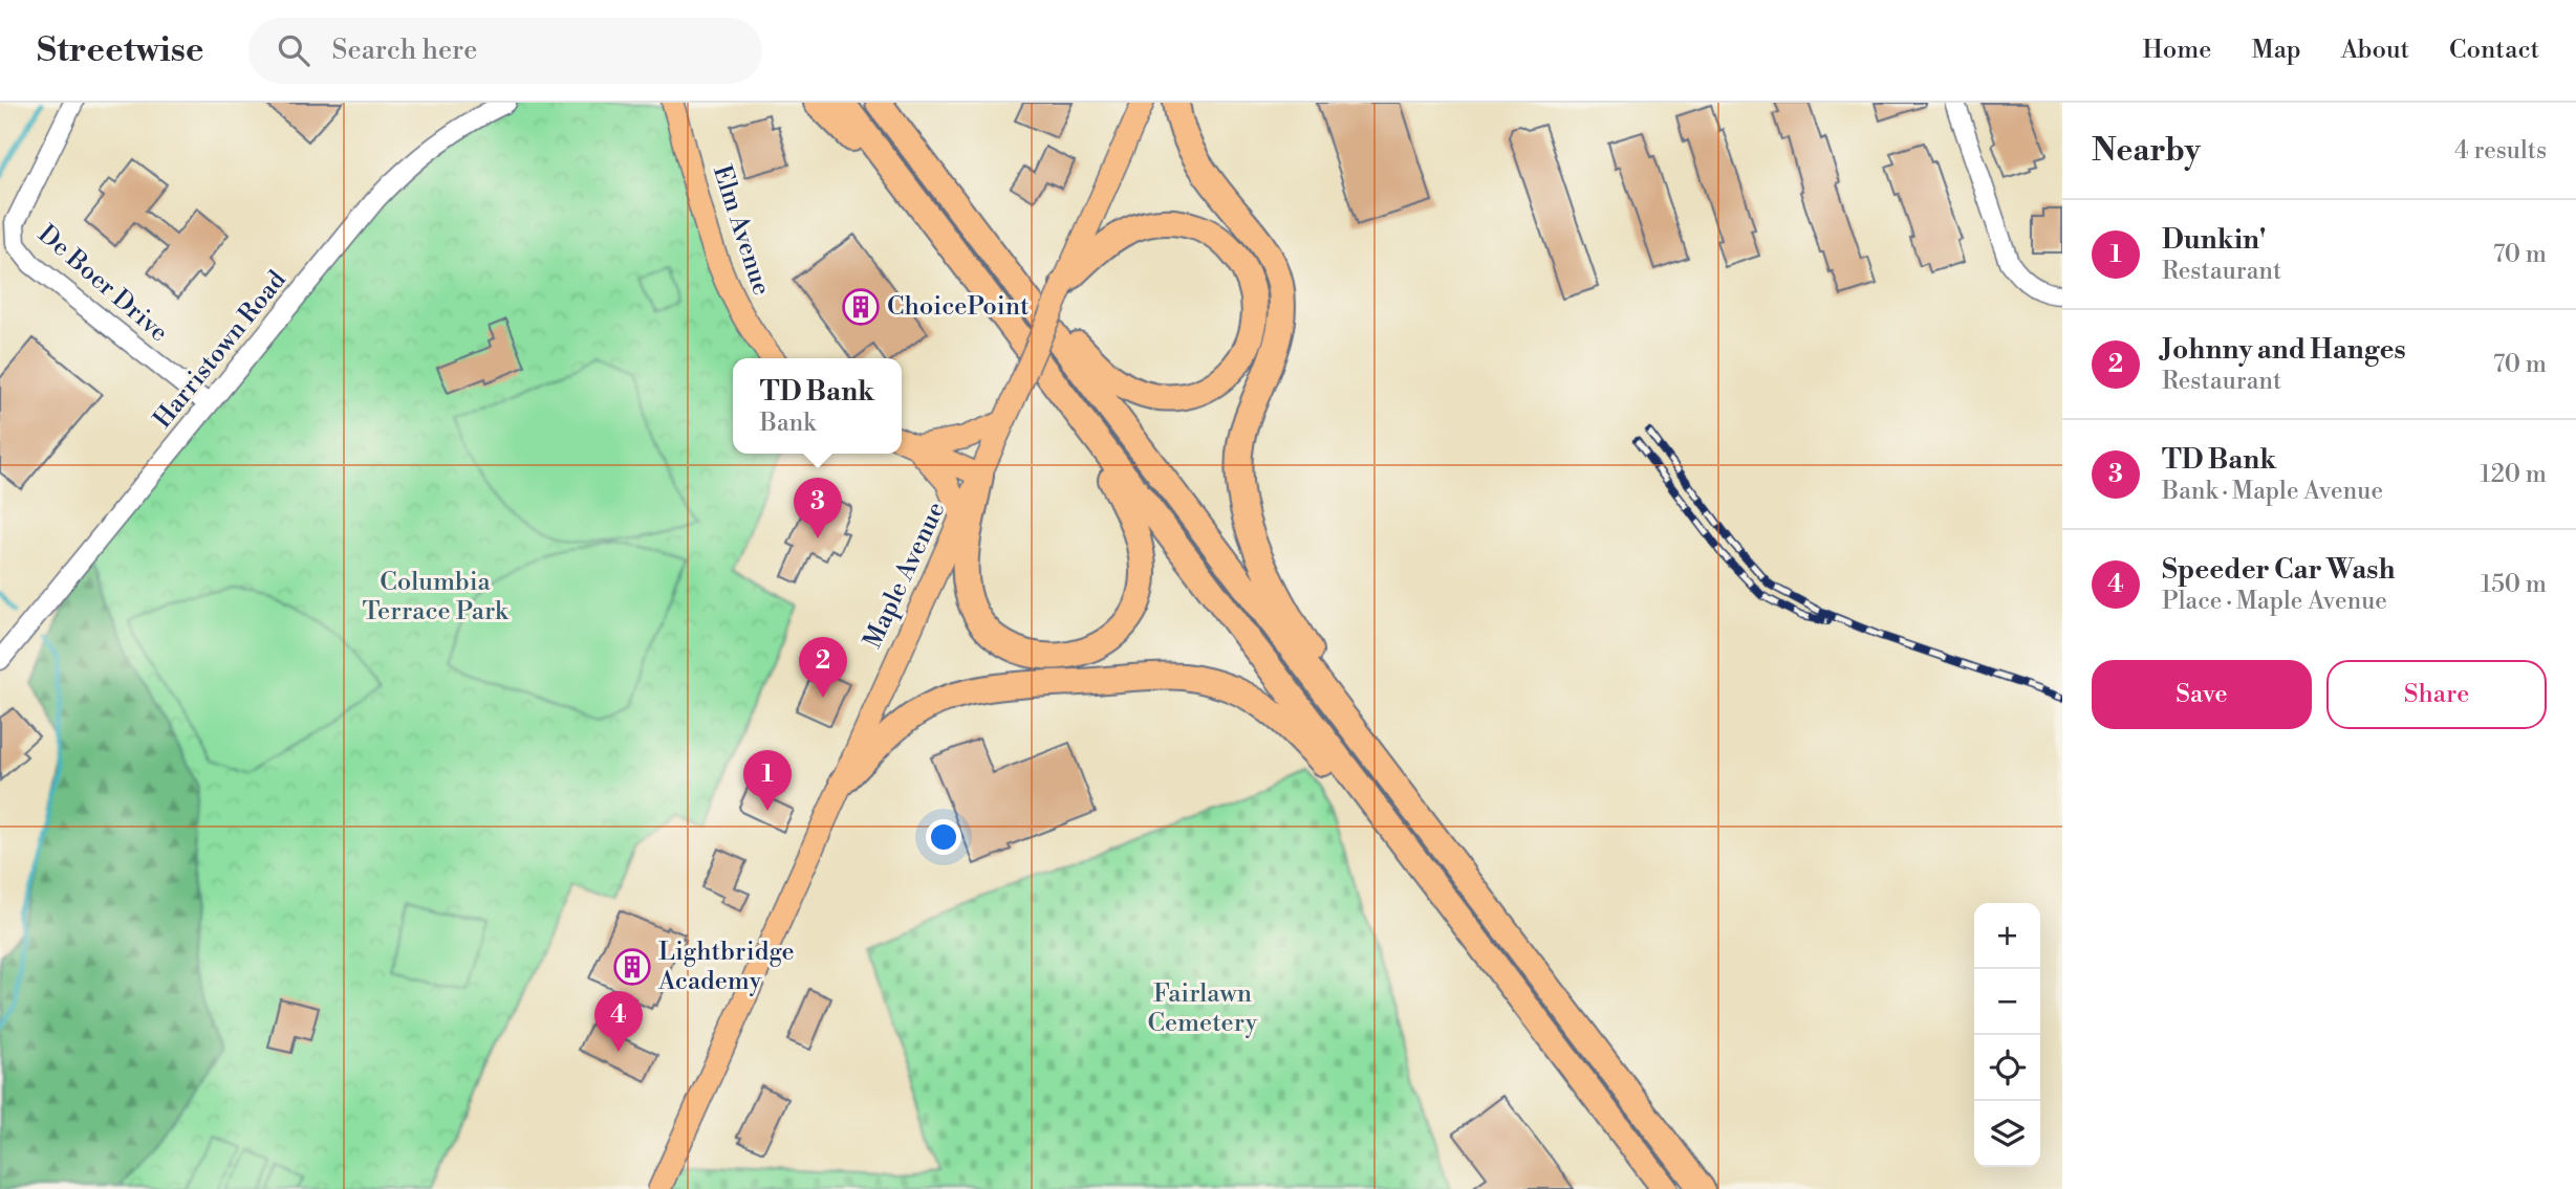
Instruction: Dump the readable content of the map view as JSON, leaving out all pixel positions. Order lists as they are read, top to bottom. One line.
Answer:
{"streets":{"main road":["Elm Avenue","Maple Avenue"],"street":["De Boer Drive","Harristown Road"]},"crossings":[["De Boer Drive","Harristown Road"]],"parks":["Columbia Terrace Park","Fairlawn Cemetery"],"places":{"building":["ChoicePoint","Lightbridge Academy"]},"page":{"header":"Streetwise","search":"Search here","nav":["Home","Map","About","Contact"],"heading":["Nearby","4 results"],"list":[{"mark":"1","name":"Dunkin'","note":"Restaurant","value":"70 m"},{"mark":"2","name":"Johnny and Hanges","note":"Restaurant","value":"70 m"},{"mark":"3","name":"TD Bank","note":"Bank · Maple Avenue","value":"120 m"},{"mark":"4","name":"Speeder Car Wash","note":"Place · Maple Avenue","value":"150 m"}],"popup":["TD Bank","Bank"],"pins":["3","2","1","4"],"buttons":["Save","Share"],"map_buttons":["+","−"]}}
